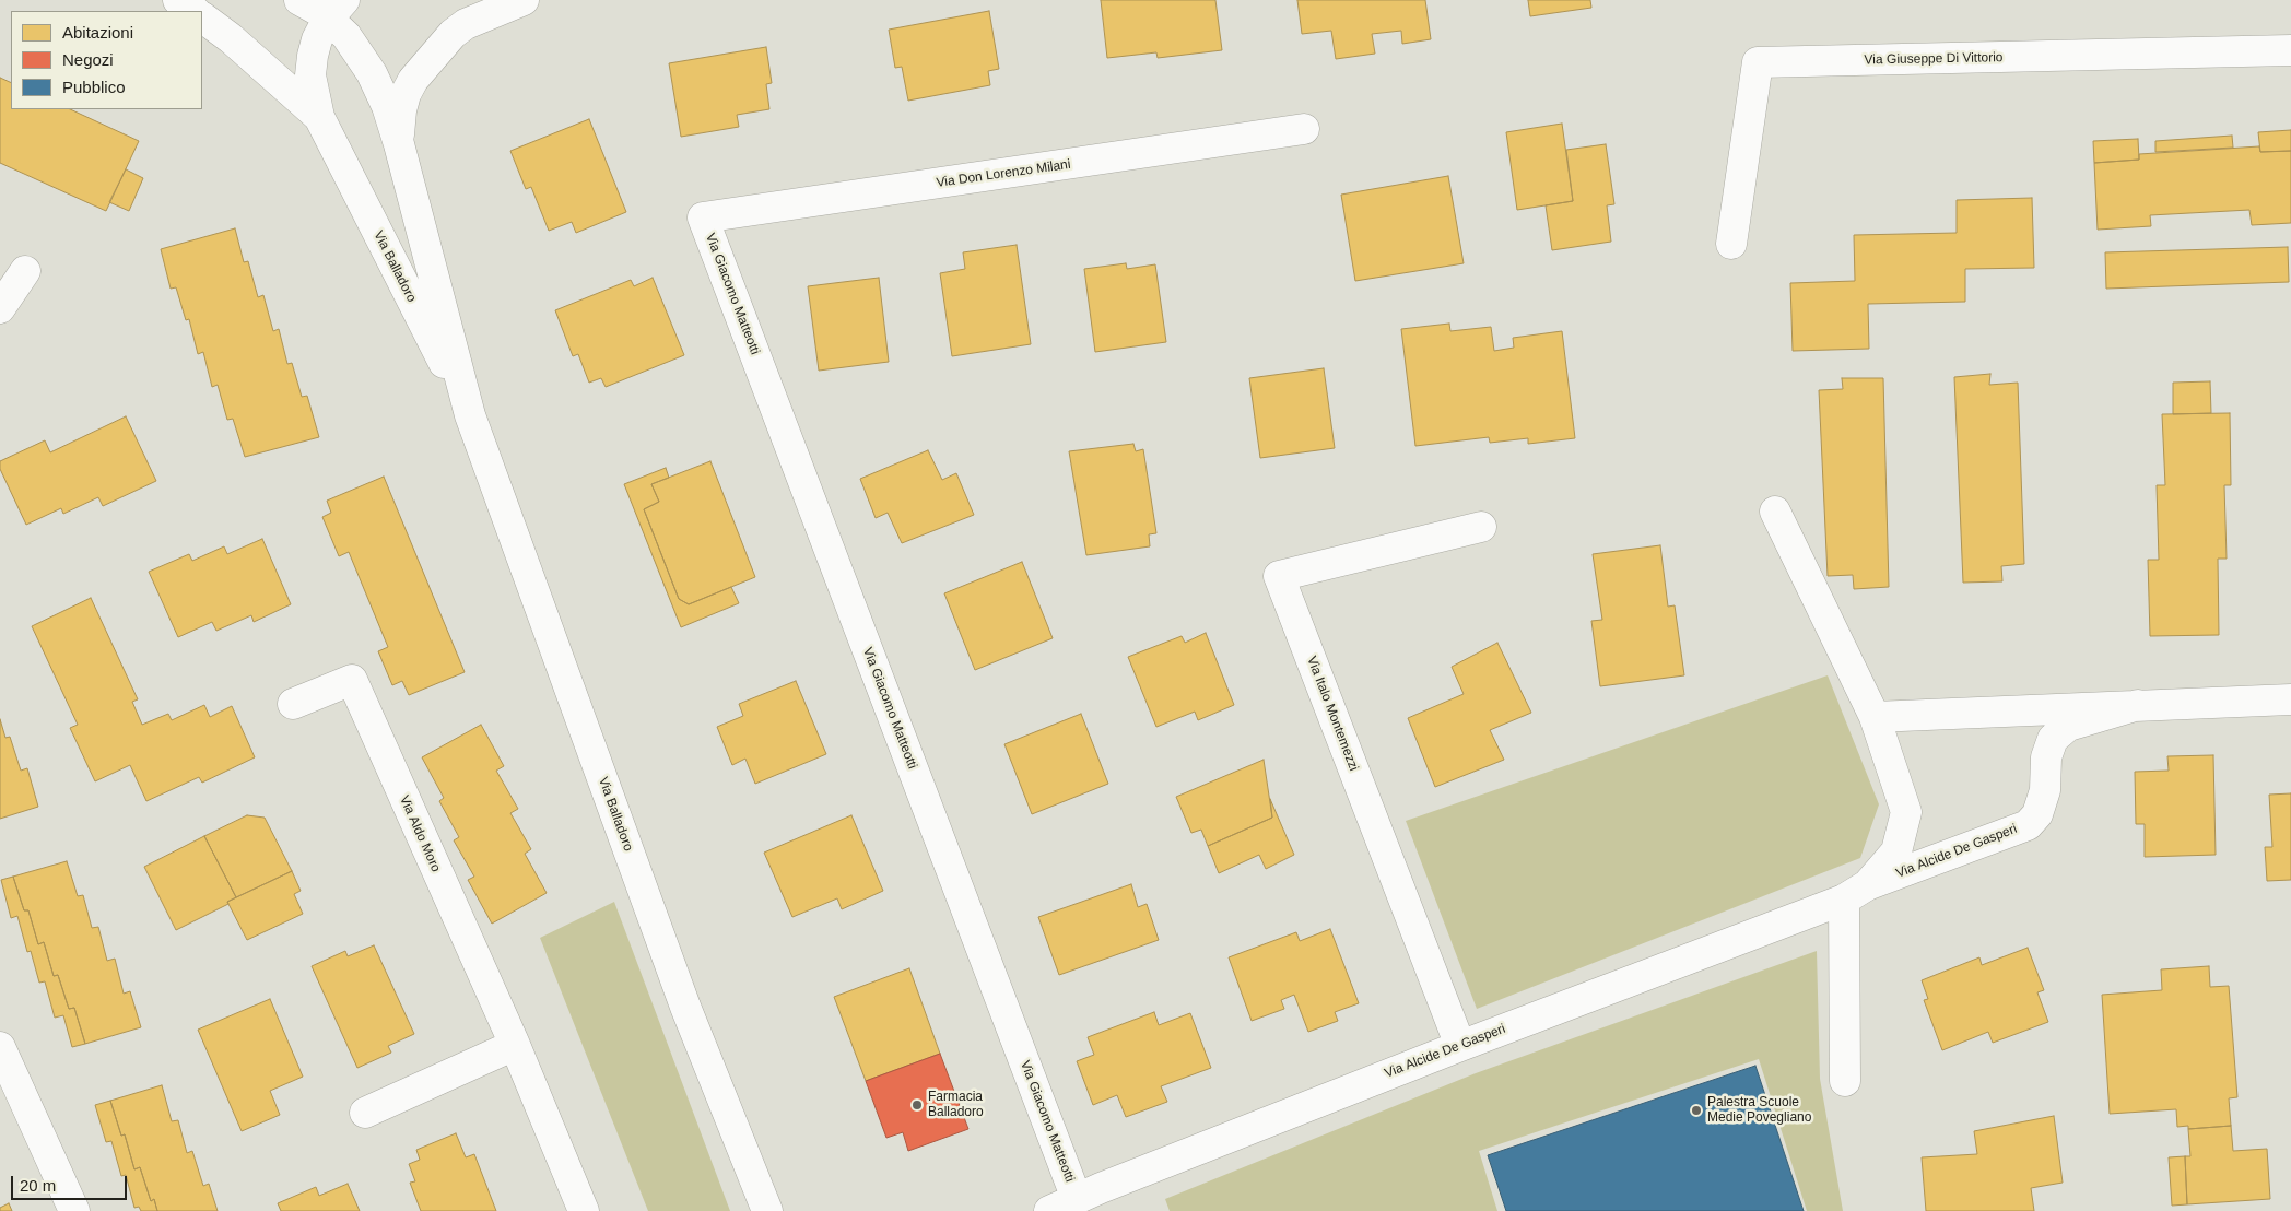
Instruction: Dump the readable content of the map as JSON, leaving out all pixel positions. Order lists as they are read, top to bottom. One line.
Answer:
{"streets":{"street":["Via Giuseppe Di Vittorio","Via Don Lorenzo Milani","Via Balladoro","Via Giacomo Matteotti","Via Italo Montemezzi","Via Aldo Moro","Via Alcide De Gasperi"]},"crossings":[["Via Don Lorenzo Milani","Via Giacomo Matteotti"],["Via Giacomo Matteotti","Via Alcide De Gasperi"],["Via Italo Montemezzi","Via Alcide De Gasperi"]],"places":["Farmacia Balladoro","Palestra Scuole Medie Povegliano"],"legend":["Abitazioni","Negozi","Pubblico"],"scale_bar":"20 m"}
